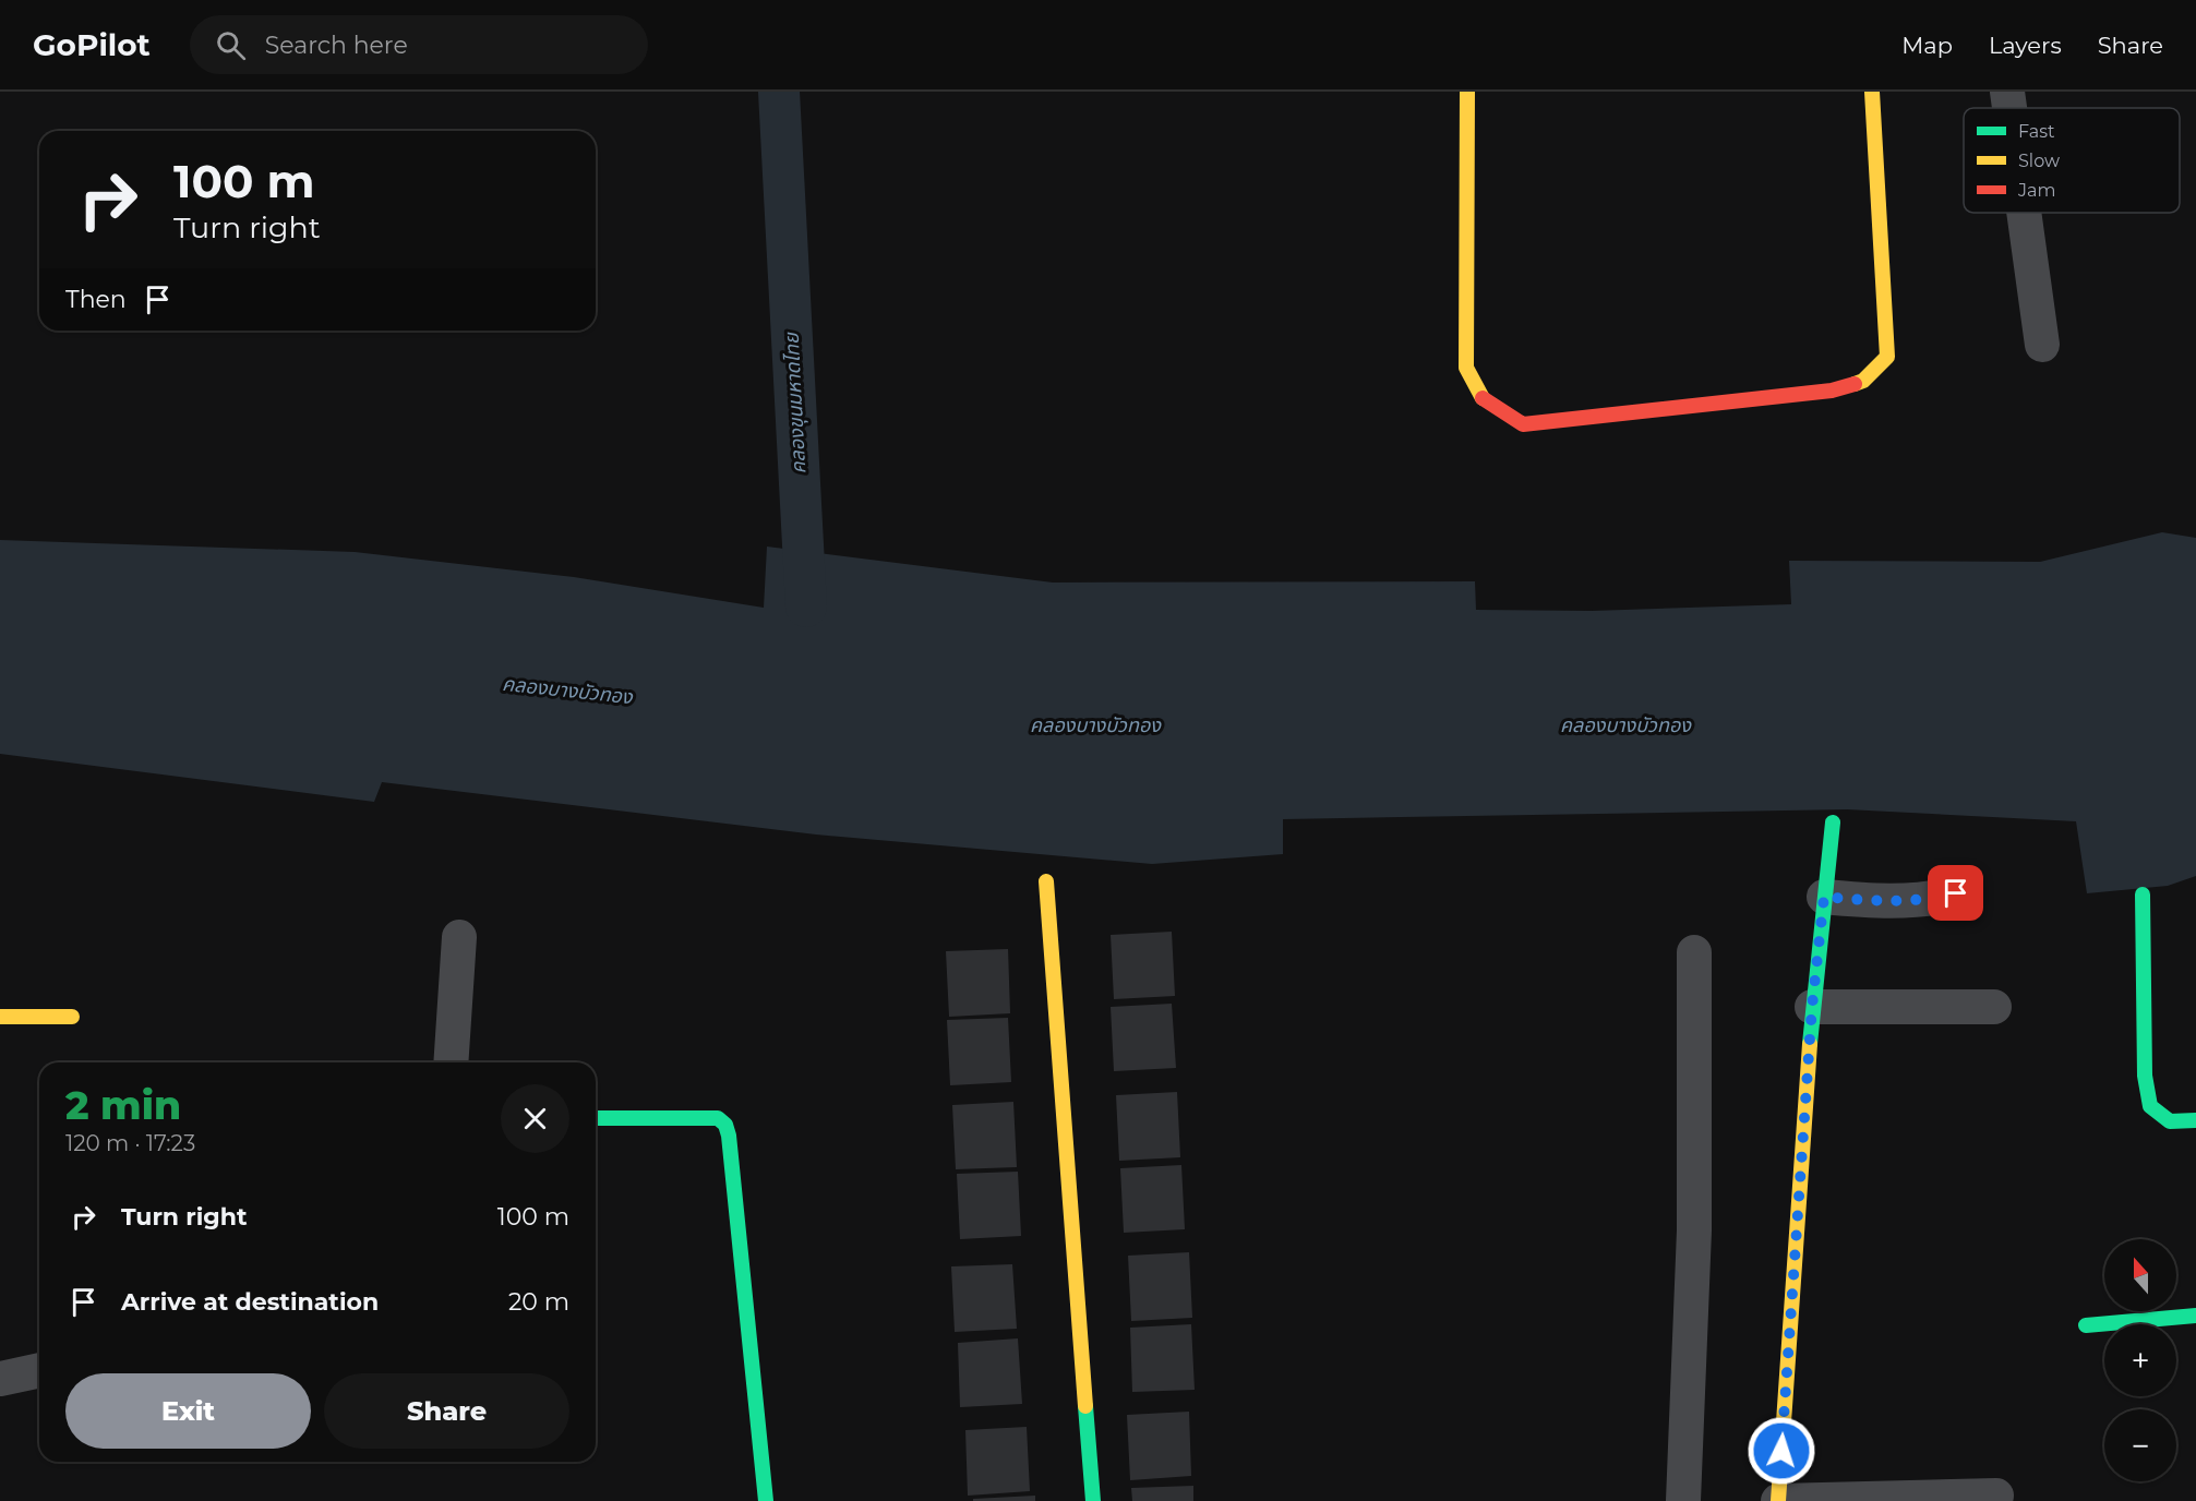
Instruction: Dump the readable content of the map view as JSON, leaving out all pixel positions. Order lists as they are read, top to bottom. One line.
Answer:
{"water":["คลองขุนมหาดไทย","คลองบางบัวทอง"],"legend":["Fast","Slow","Jam"],"north":"top","page":{"header":"GoPilot","search":"Search here","nav":["Map","Layers","Share"],"turn":["100 m","Turn right"],"then":"Then","heading":["2 min","120 m · 17:23"],"list":[{"name":"Turn right","value":"100 m"},{"name":"Arrive at destination","value":"20 m"}],"map_buttons":["+","−"],"buttons":["Exit","Share"]}}
